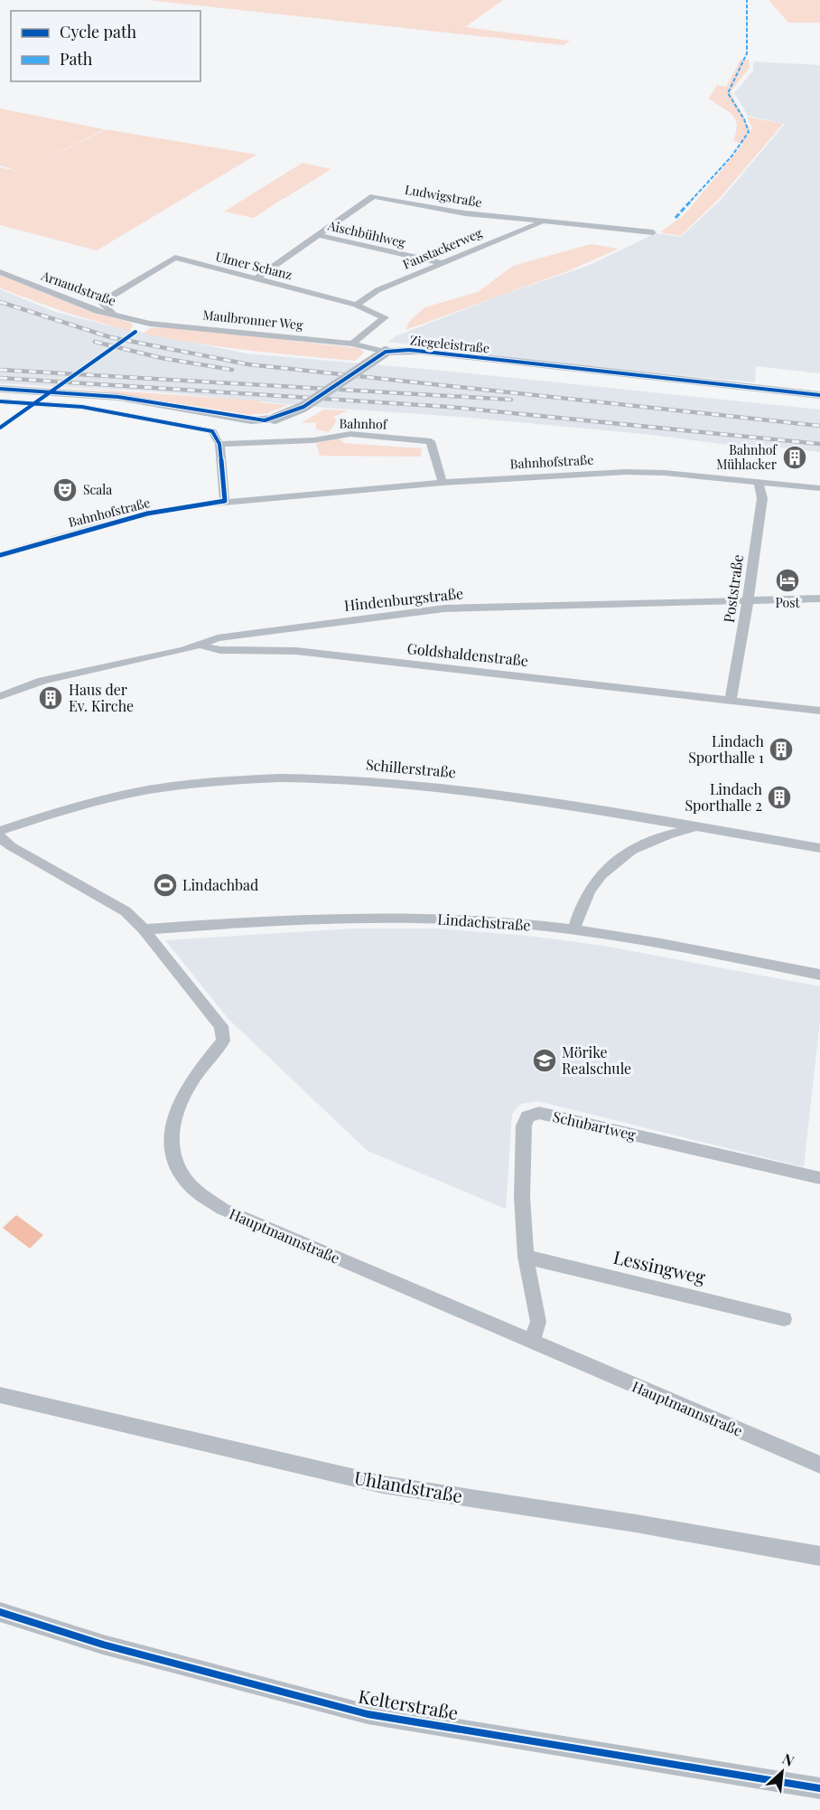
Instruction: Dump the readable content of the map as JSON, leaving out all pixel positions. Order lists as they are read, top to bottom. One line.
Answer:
{"streets":{"street":["Ludwigstraße","Aischbühlweg","Faustackerweg","Ulmer Schanz","Arnaudstraße","Maulbronner Weg","Ziegeleistraße","Bahnhof","Bahnhofstraße","Poststraße","Hindenburgstraße","Goldshaldenstraße","Schillerstraße","Lindachstraße","Schubartweg","Hauptmannstraße","Lessingweg","Uhlandstraße","Kelterstraße"]},"crossings":[["Ludwigstraße","Aischbühlweg"],["Ludwigstraße","Faustackerweg"],["Ludwigstraße","Ulmer Schanz"],["Aischbühlweg","Faustackerweg"],["Faustackerweg","Ulmer Schanz"],["Ulmer Schanz","Arnaudstraße"],["Ulmer Schanz","Maulbronner Weg"],["Ulmer Schanz","Ziegeleistraße"],["Arnaudstraße","Maulbronner Weg"],["Maulbronner Weg","Ziegeleistraße"],["Bahnhof","Bahnhofstraße"],["Bahnhofstraße","Poststraße"],["Poststraße","Hindenburgstraße"],["Poststraße","Goldshaldenstraße"],["Hindenburgstraße","Goldshaldenstraße"],["Lindachstraße","Hauptmannstraße"],["Schubartweg","Hauptmannstraße"],["Schubartweg","Lessingweg"]],"places":{"building":["Bahnhof Mühlacker","Haus der Ev. Kirche","Lindach Sporthalle 1","Lindach Sporthalle 2"],"theatre":["Scala"],"hotel":["Post"],"sports":["Lindachbad"],"school or university":["Mörike Realschule"]},"legend":["Cycle path","Path"],"north":"top right"}
